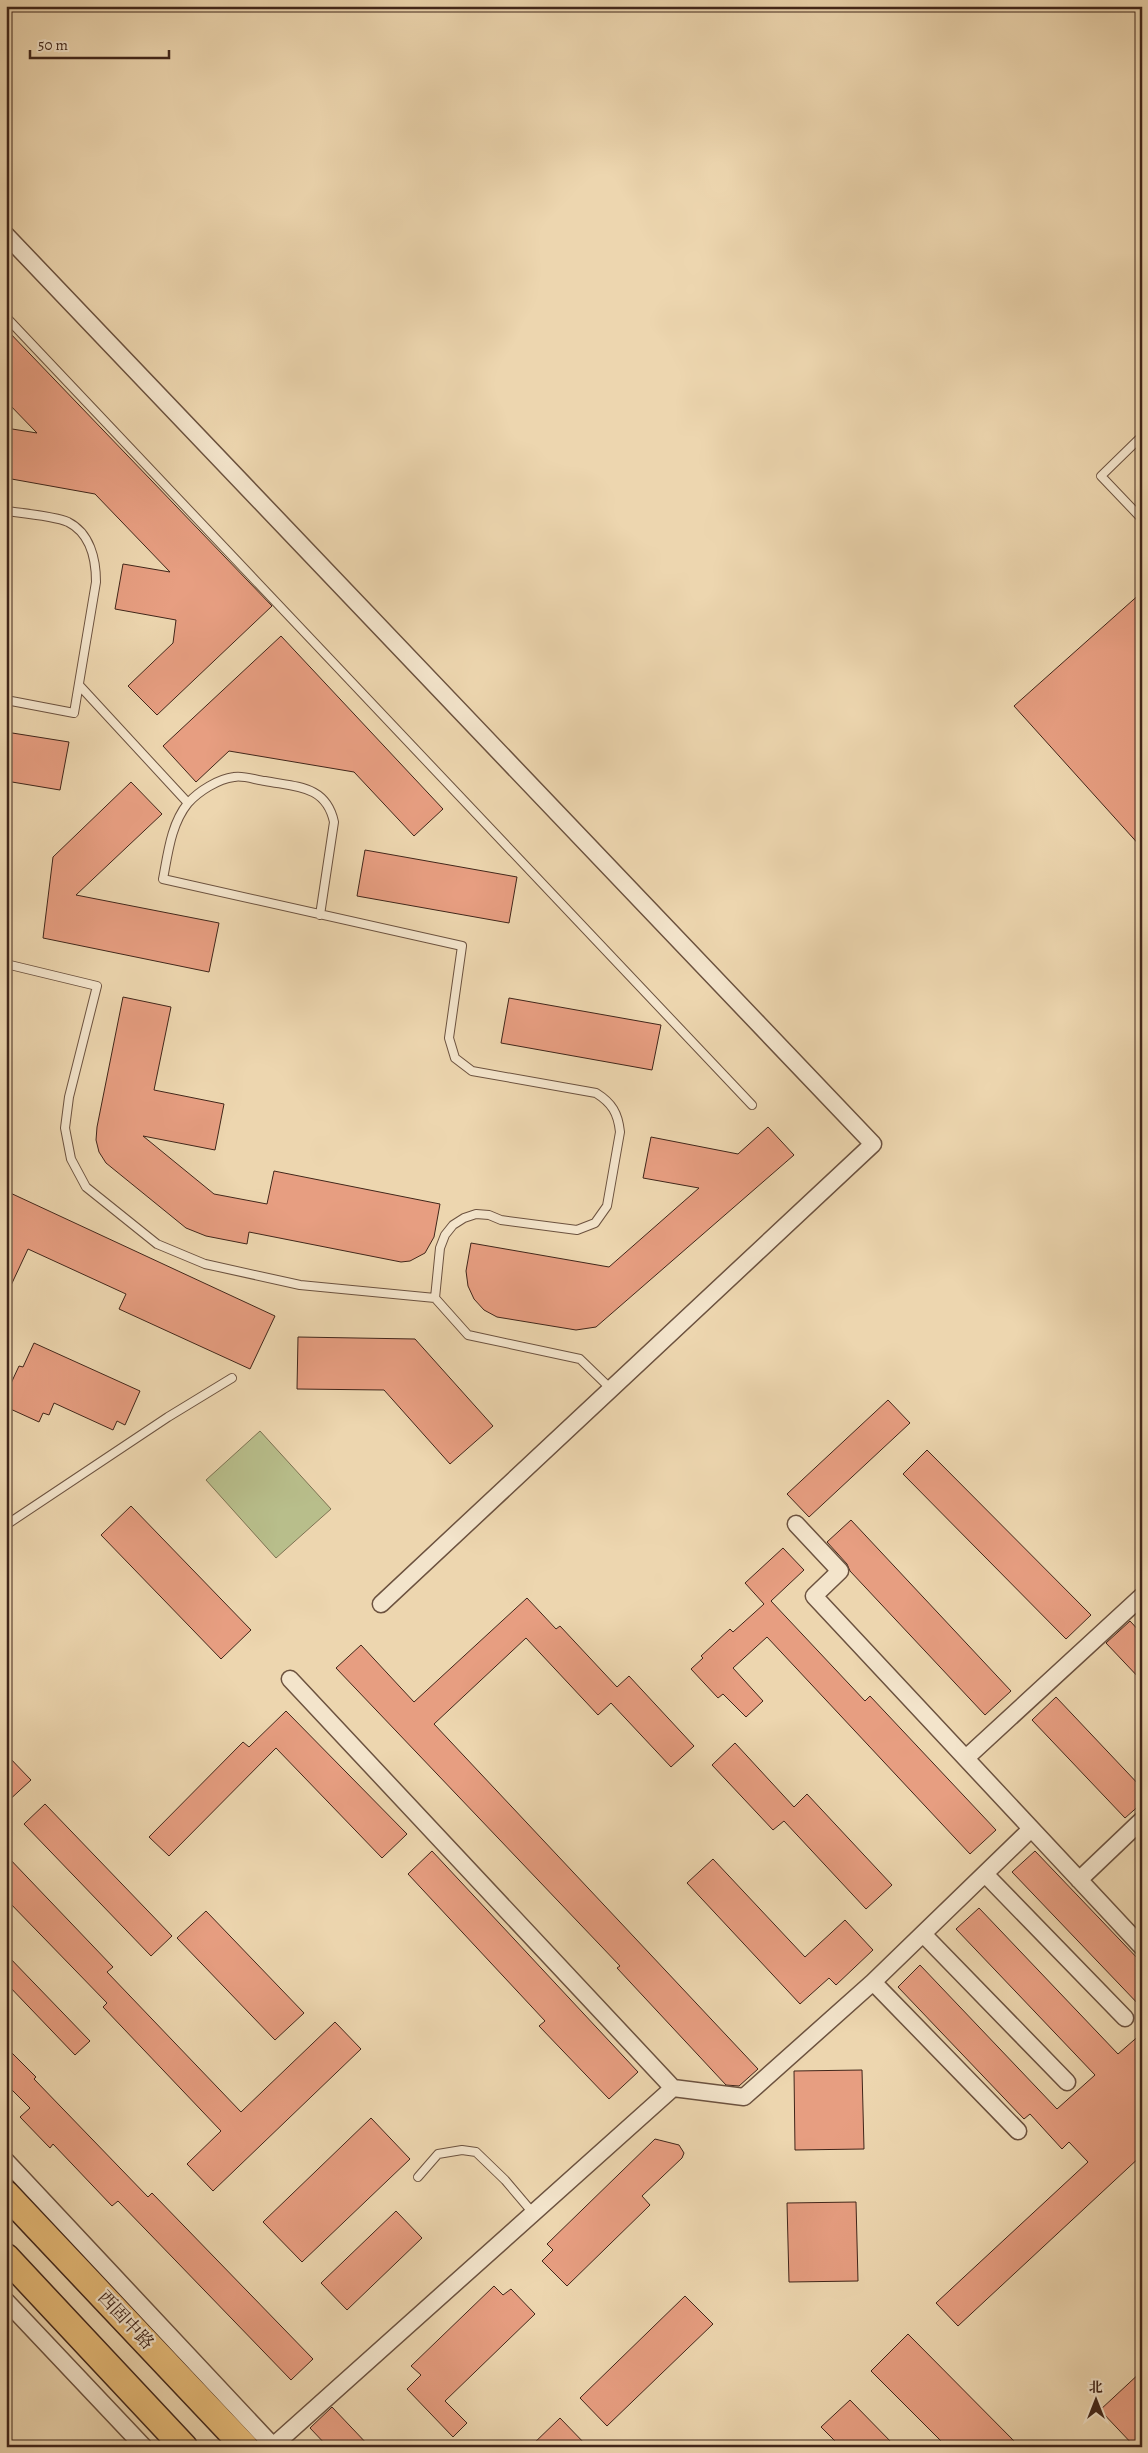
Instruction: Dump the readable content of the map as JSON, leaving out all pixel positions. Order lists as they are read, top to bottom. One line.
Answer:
{"streets":{"main road":["西固中路"]},"scale_bar":"50 m","north":"top"}
